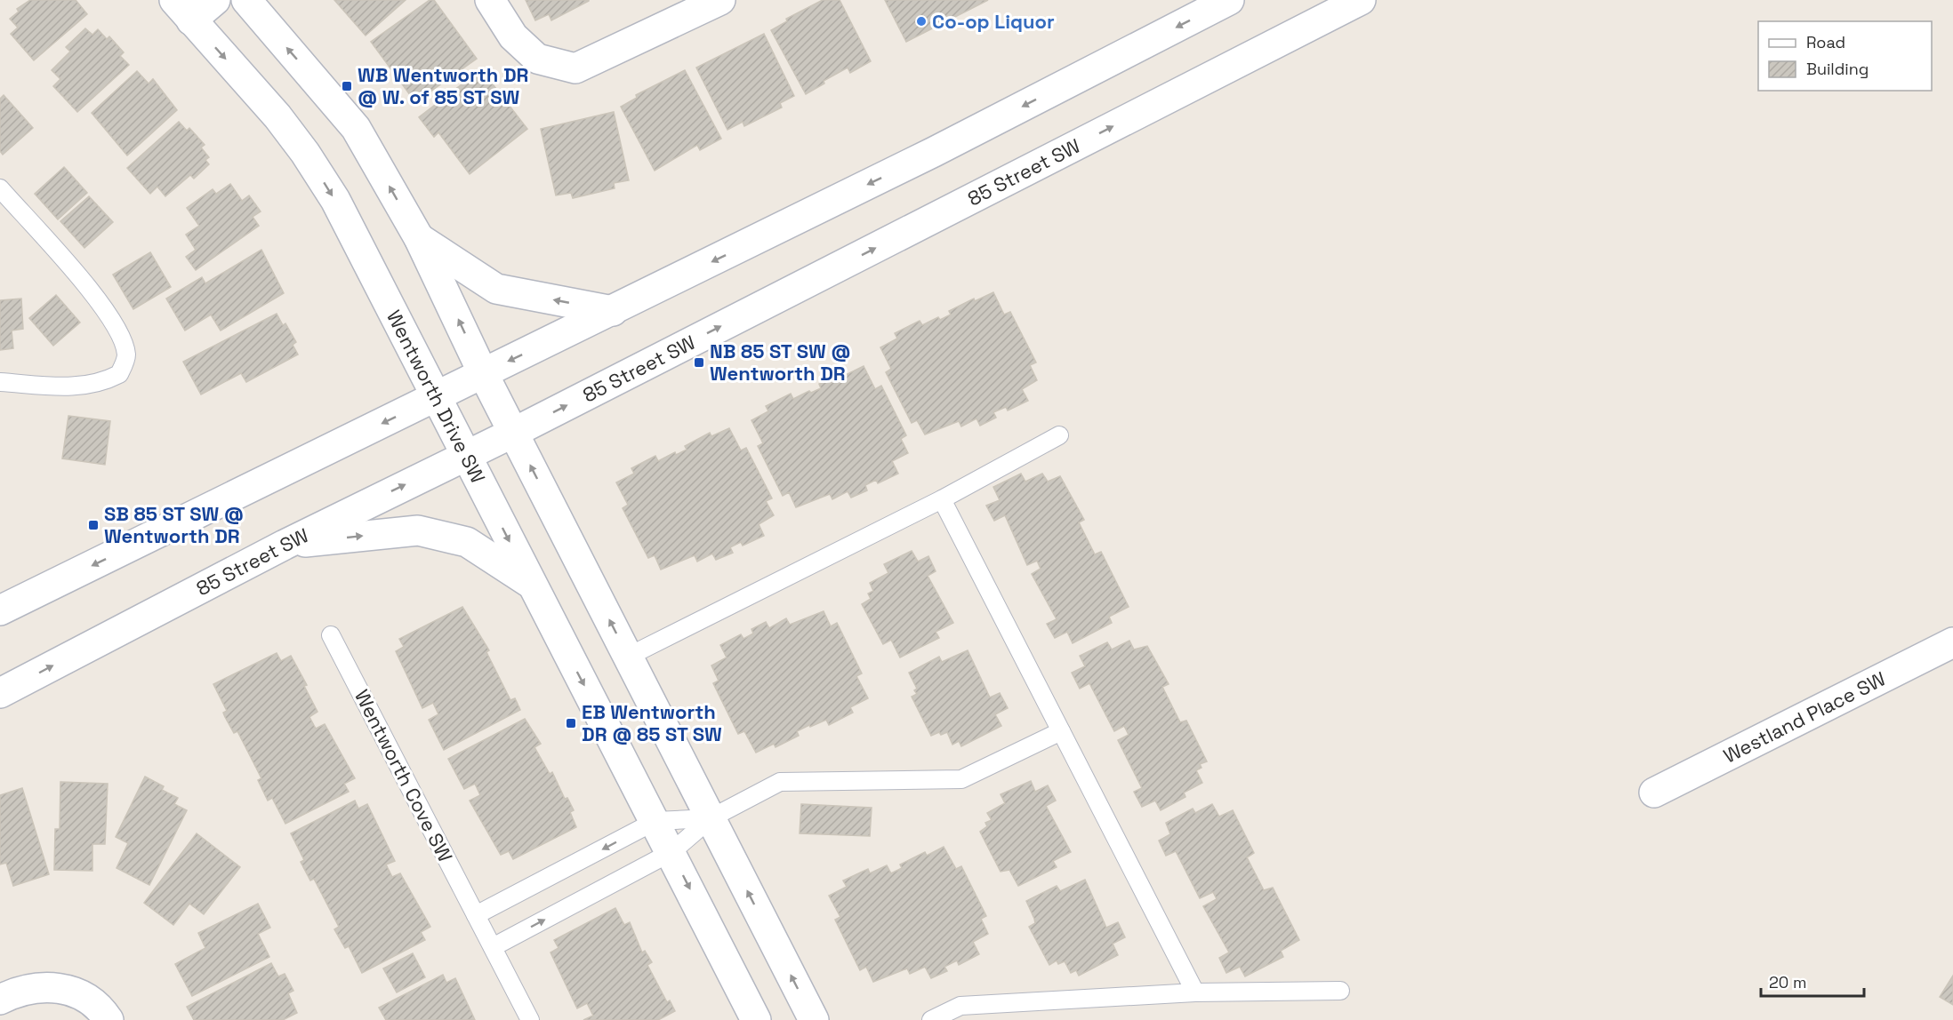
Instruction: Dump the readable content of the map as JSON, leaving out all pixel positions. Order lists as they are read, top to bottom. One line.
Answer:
{"streets":{"main road":["85 Street SW","Wentworth Drive SW","Westland Place SW"],"lane":["Wentworth Cove SW"]},"crossings":[["85 Street SW","Wentworth Drive SW"]],"places":{"other":["Co-op Liquor"],"transit":["WB Wentworth DR @ W. of 85 ST SW","NB 85 ST SW @ Wentworth DR","SB 85 ST SW @ Wentworth DR","EB Wentworth DR @ 85 ST SW"]},"legend":["Road","Building"],"scale_bar":"20 m"}
